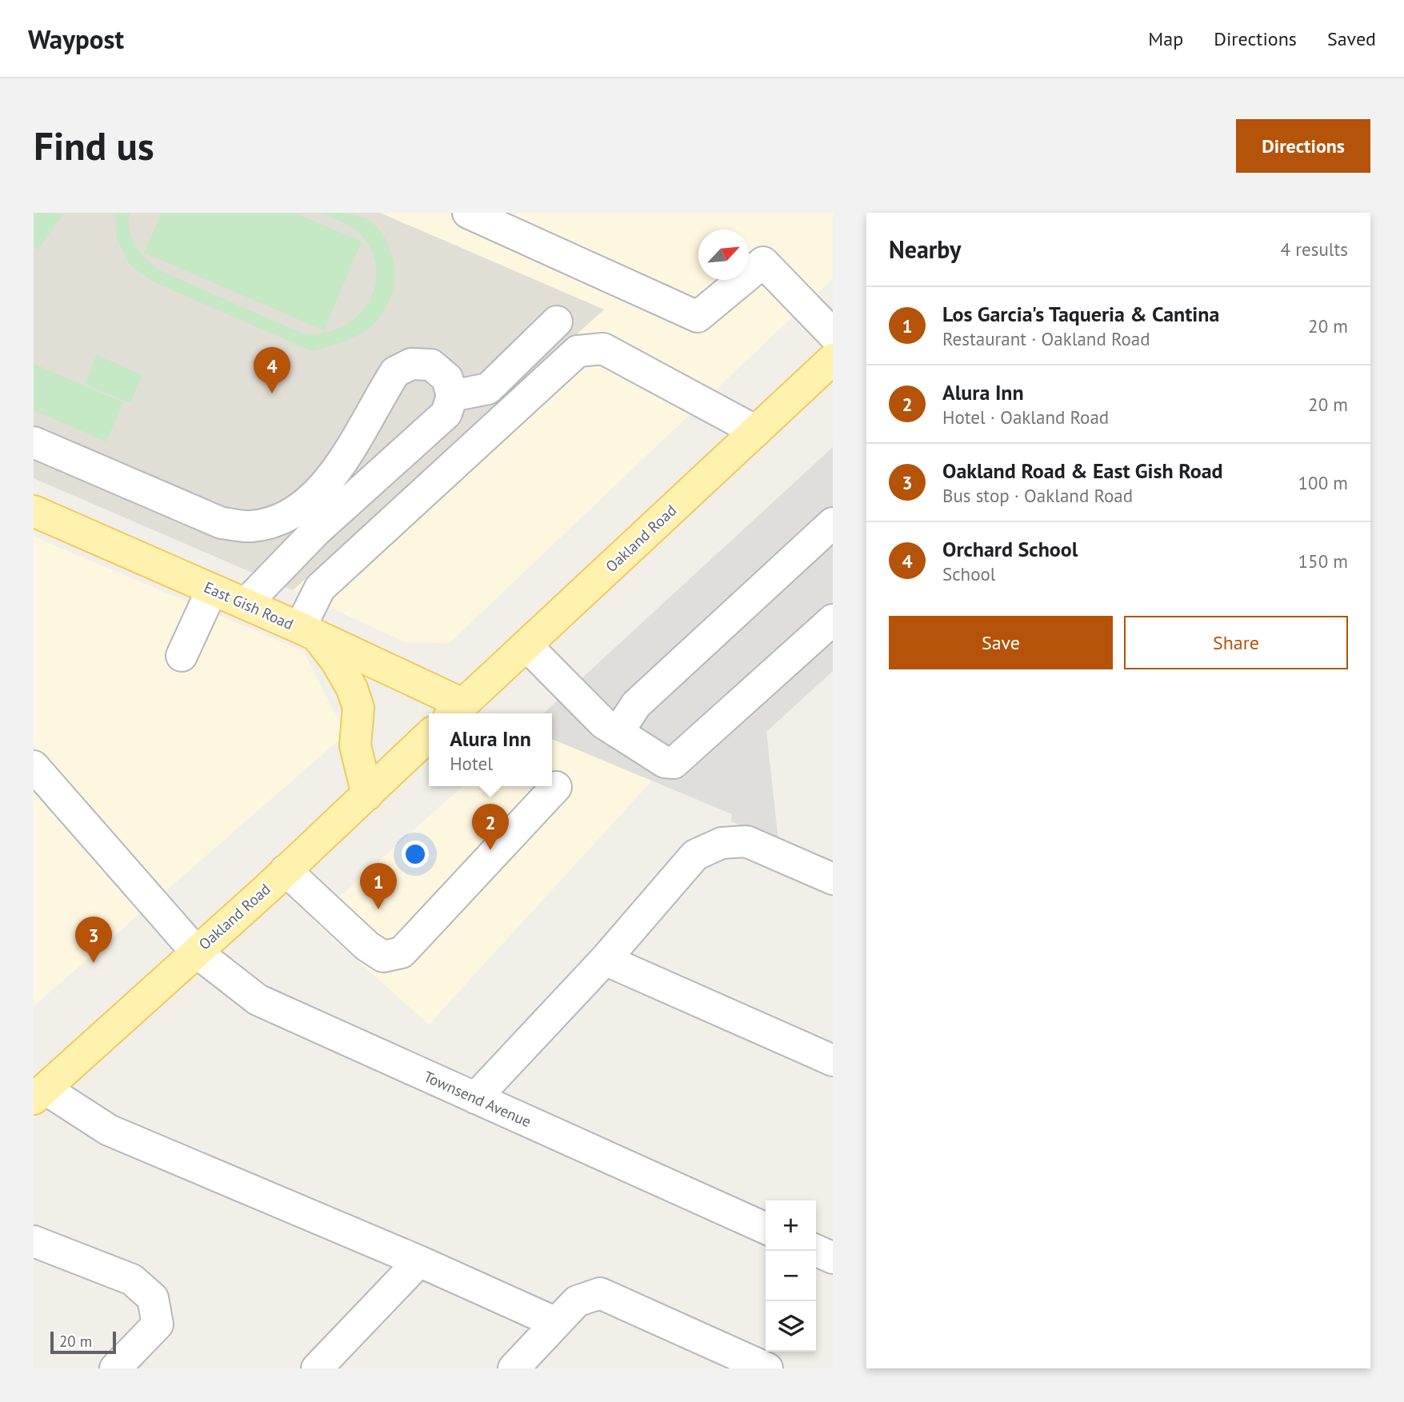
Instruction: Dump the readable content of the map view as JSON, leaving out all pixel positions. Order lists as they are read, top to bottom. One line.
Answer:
{"streets":{"main road":["Oakland Road","East Gish Road"],"street":["Townsend Avenue"]},"crossings":[["Oakland Road","East Gish Road"],["Oakland Road","Townsend Avenue"]],"scale_bar":"20 m","north":"top right","page":{"header":"Waypost","nav":["Map","Directions","Saved"],"buttons":["Directions",["Save","Share"]],"title":"Find us","heading":["Nearby","4 results"],"list":[{"mark":"1","name":"Los Garcia's Taqueria & Cantina","note":"Restaurant · Oakland Road","value":"20 m"},{"mark":"2","name":"Alura Inn","note":"Hotel · Oakland Road","value":"20 m"},{"mark":"3","name":"Oakland Road & East Gish Road","note":"Bus stop · Oakland Road","value":"100 m"},{"mark":"4","name":"Orchard School","note":"School","value":"150 m"}],"pins":["4","2","1","3"],"popup":["Alura Inn","Hotel"],"map_buttons":["+","−"],"scale":"20 m"}}
